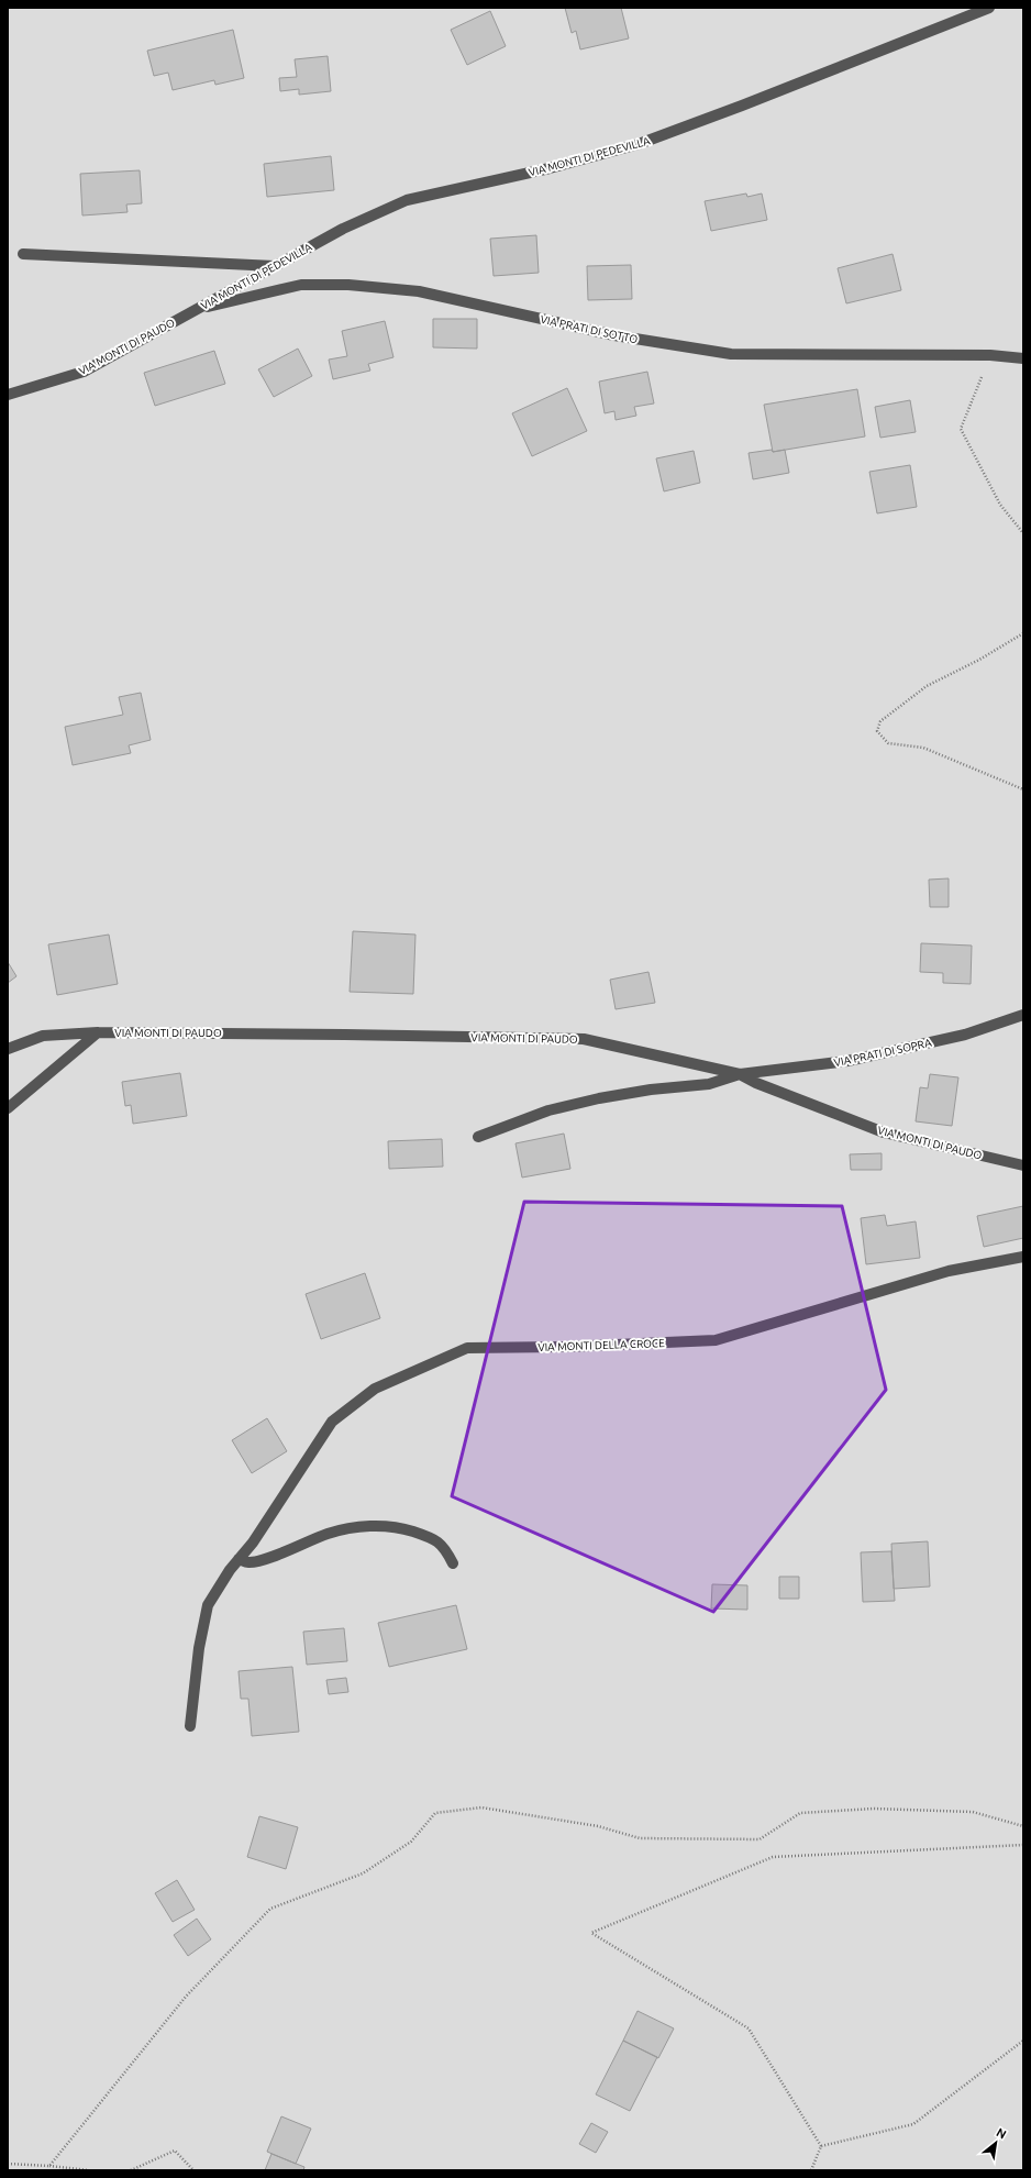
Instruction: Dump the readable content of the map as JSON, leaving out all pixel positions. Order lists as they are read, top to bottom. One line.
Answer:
{"streets":{"street":["VIA MONTI DI PEDEVILLA","VIA PRATI DI SOTTO","VIA MONTI DI PAUDO","VIA PRATI DI SOPRA","VIA MONTI DELLA CROCE"]},"crossings":[["VIA MONTI DI PEDEVILLA","VIA PRATI DI SOTTO"],["VIA MONTI DI PEDEVILLA","VIA MONTI DI PAUDO"],["VIA PRATI DI SOTTO","VIA MONTI DI PAUDO"],["VIA MONTI DI PAUDO","VIA PRATI DI SOPRA"]],"north":"top right"}
